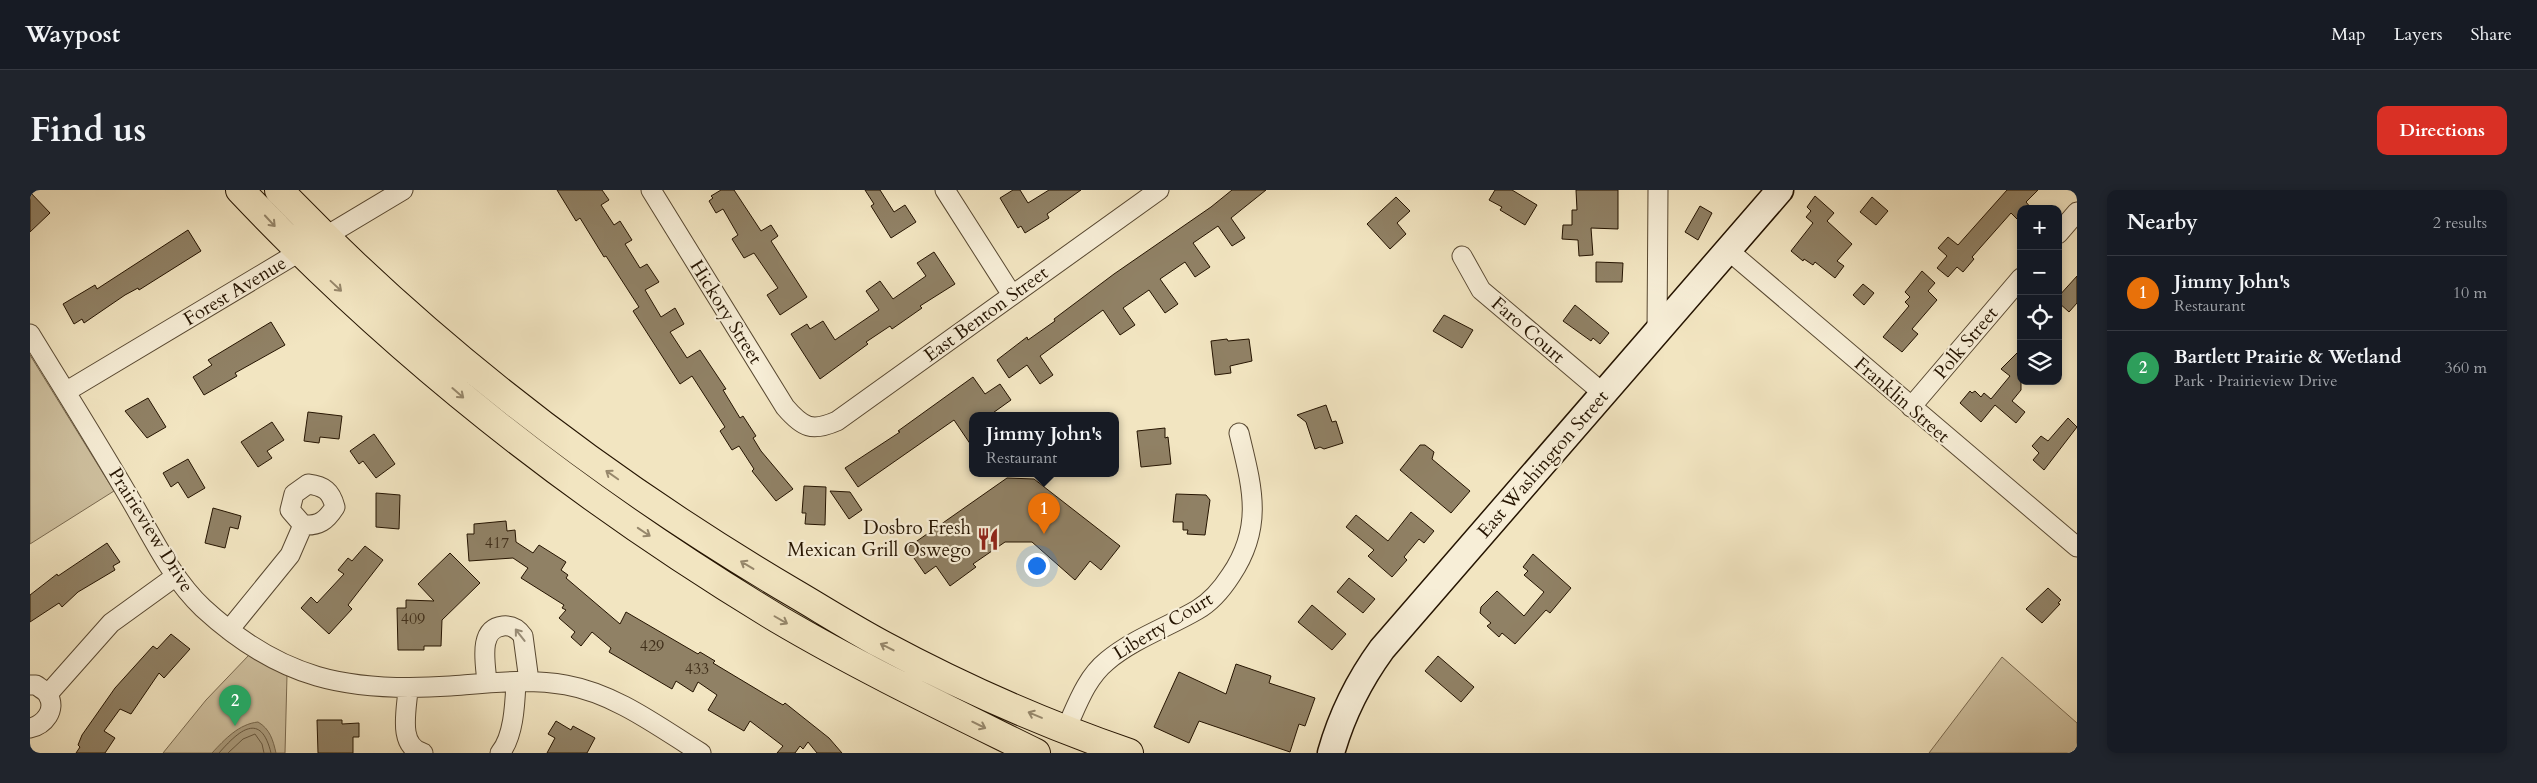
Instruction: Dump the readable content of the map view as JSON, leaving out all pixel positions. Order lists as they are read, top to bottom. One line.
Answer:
{"streets":{"street":["Forest Avenue","Hickory Street","East Benton Street","Faro Court","Polk Street","Franklin Street","East Washington Street","Prairieview Drive","Liberty Court"]},"crossings":[["Forest Avenue","Prairieview Drive"],["Hickory Street","East Benton Street"],["Faro Court","East Washington Street"],["Polk Street","Franklin Street"],["Franklin Street","East Washington Street"]],"places":{"restaurant":["Dosbro Fresh Mexican Grill Oswego"]},"house_numbers":["417","409","429","433"],"page":{"header":"Waypost","nav":["Map","Layers","Share"],"title":"Find us","buttons":"Directions","heading":["Nearby","2 results"],"map_buttons":["+","−"],"list":[{"mark":"1","name":"Jimmy John's","note":"Restaurant","value":"10 m"},{"mark":"2","name":"Bartlett Prairie & Wetland","note":"Park · Prairieview Drive","value":"360 m"}],"popup":["Jimmy John's","Restaurant"],"pins":["1","2"]}}
